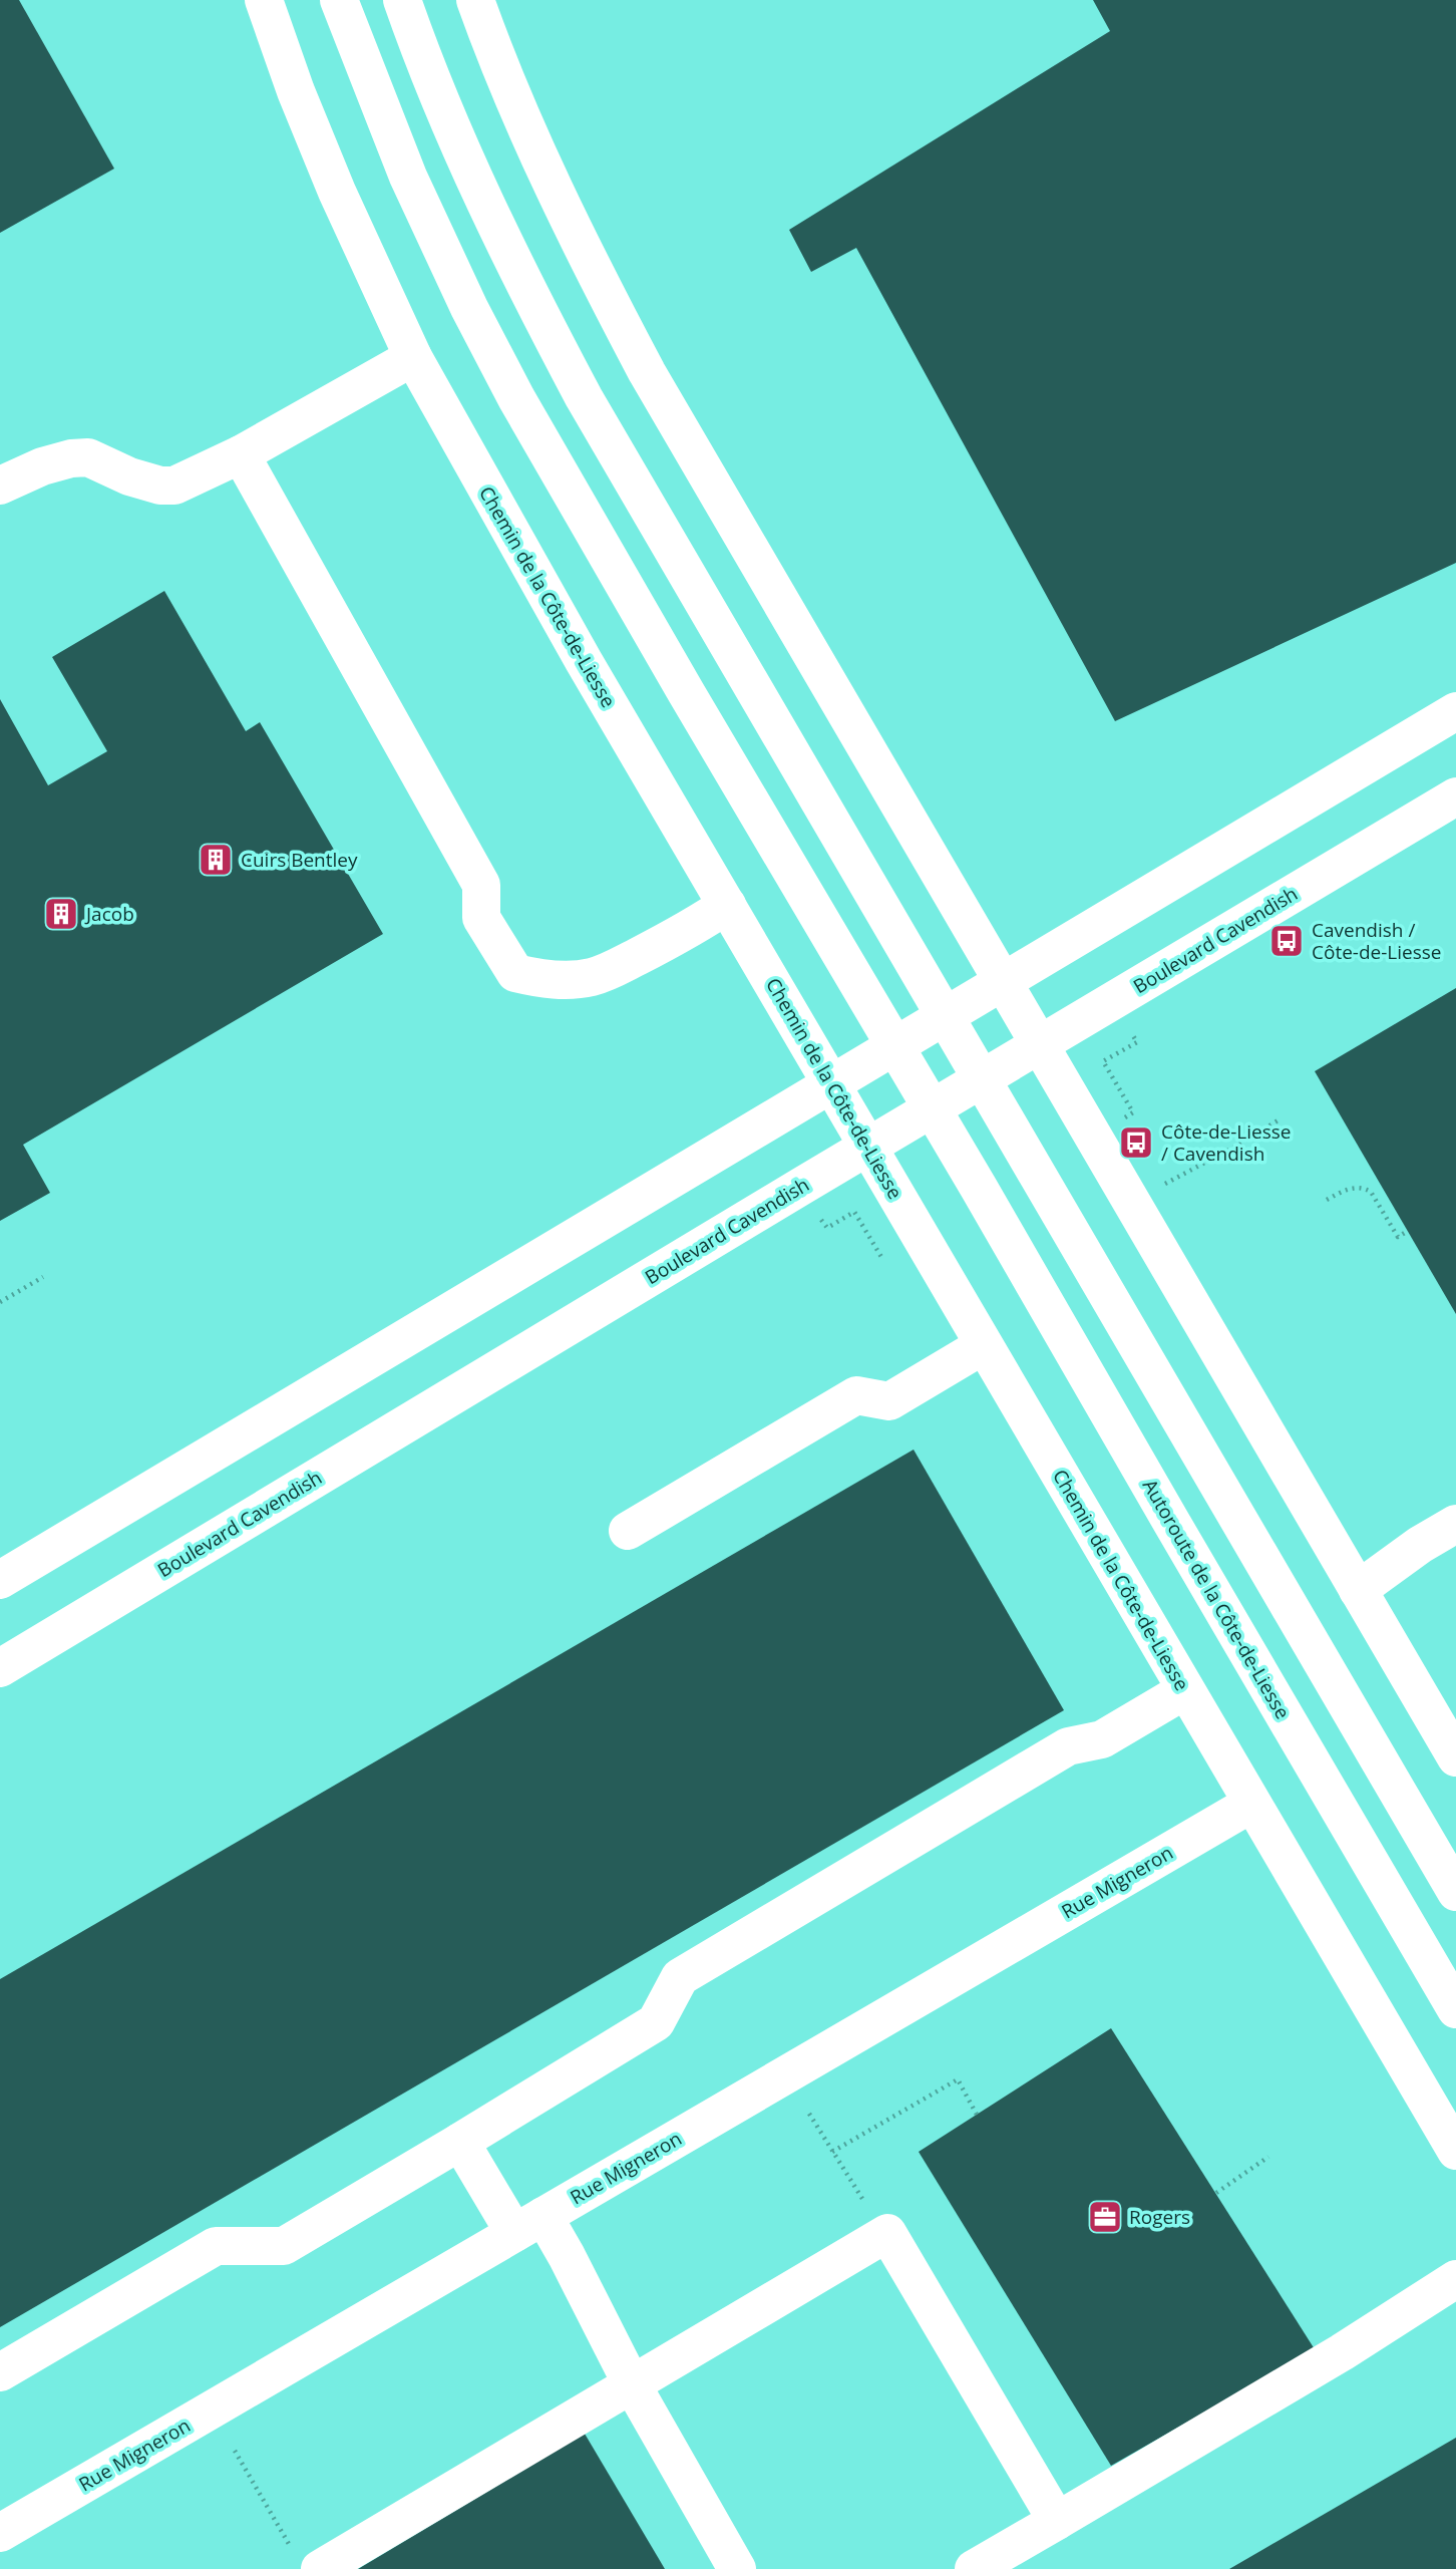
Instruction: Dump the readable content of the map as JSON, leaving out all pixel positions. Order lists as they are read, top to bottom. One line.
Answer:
{"streets":{"main road":["Chemin de la Côte-de-Liesse","Boulevard Cavendish","Autoroute de la Côte-de-Liesse","Rue Migneron"]},"crossings":[["Chemin de la Côte-de-Liesse","Rue Migneron"]],"places":{"building":["Cuirs Bentley","Jacob"],"bus stop":["Cavendish / Côte-de-Liesse","Côte-de-Liesse / Cavendish"],"office":["Rogers"]}}
